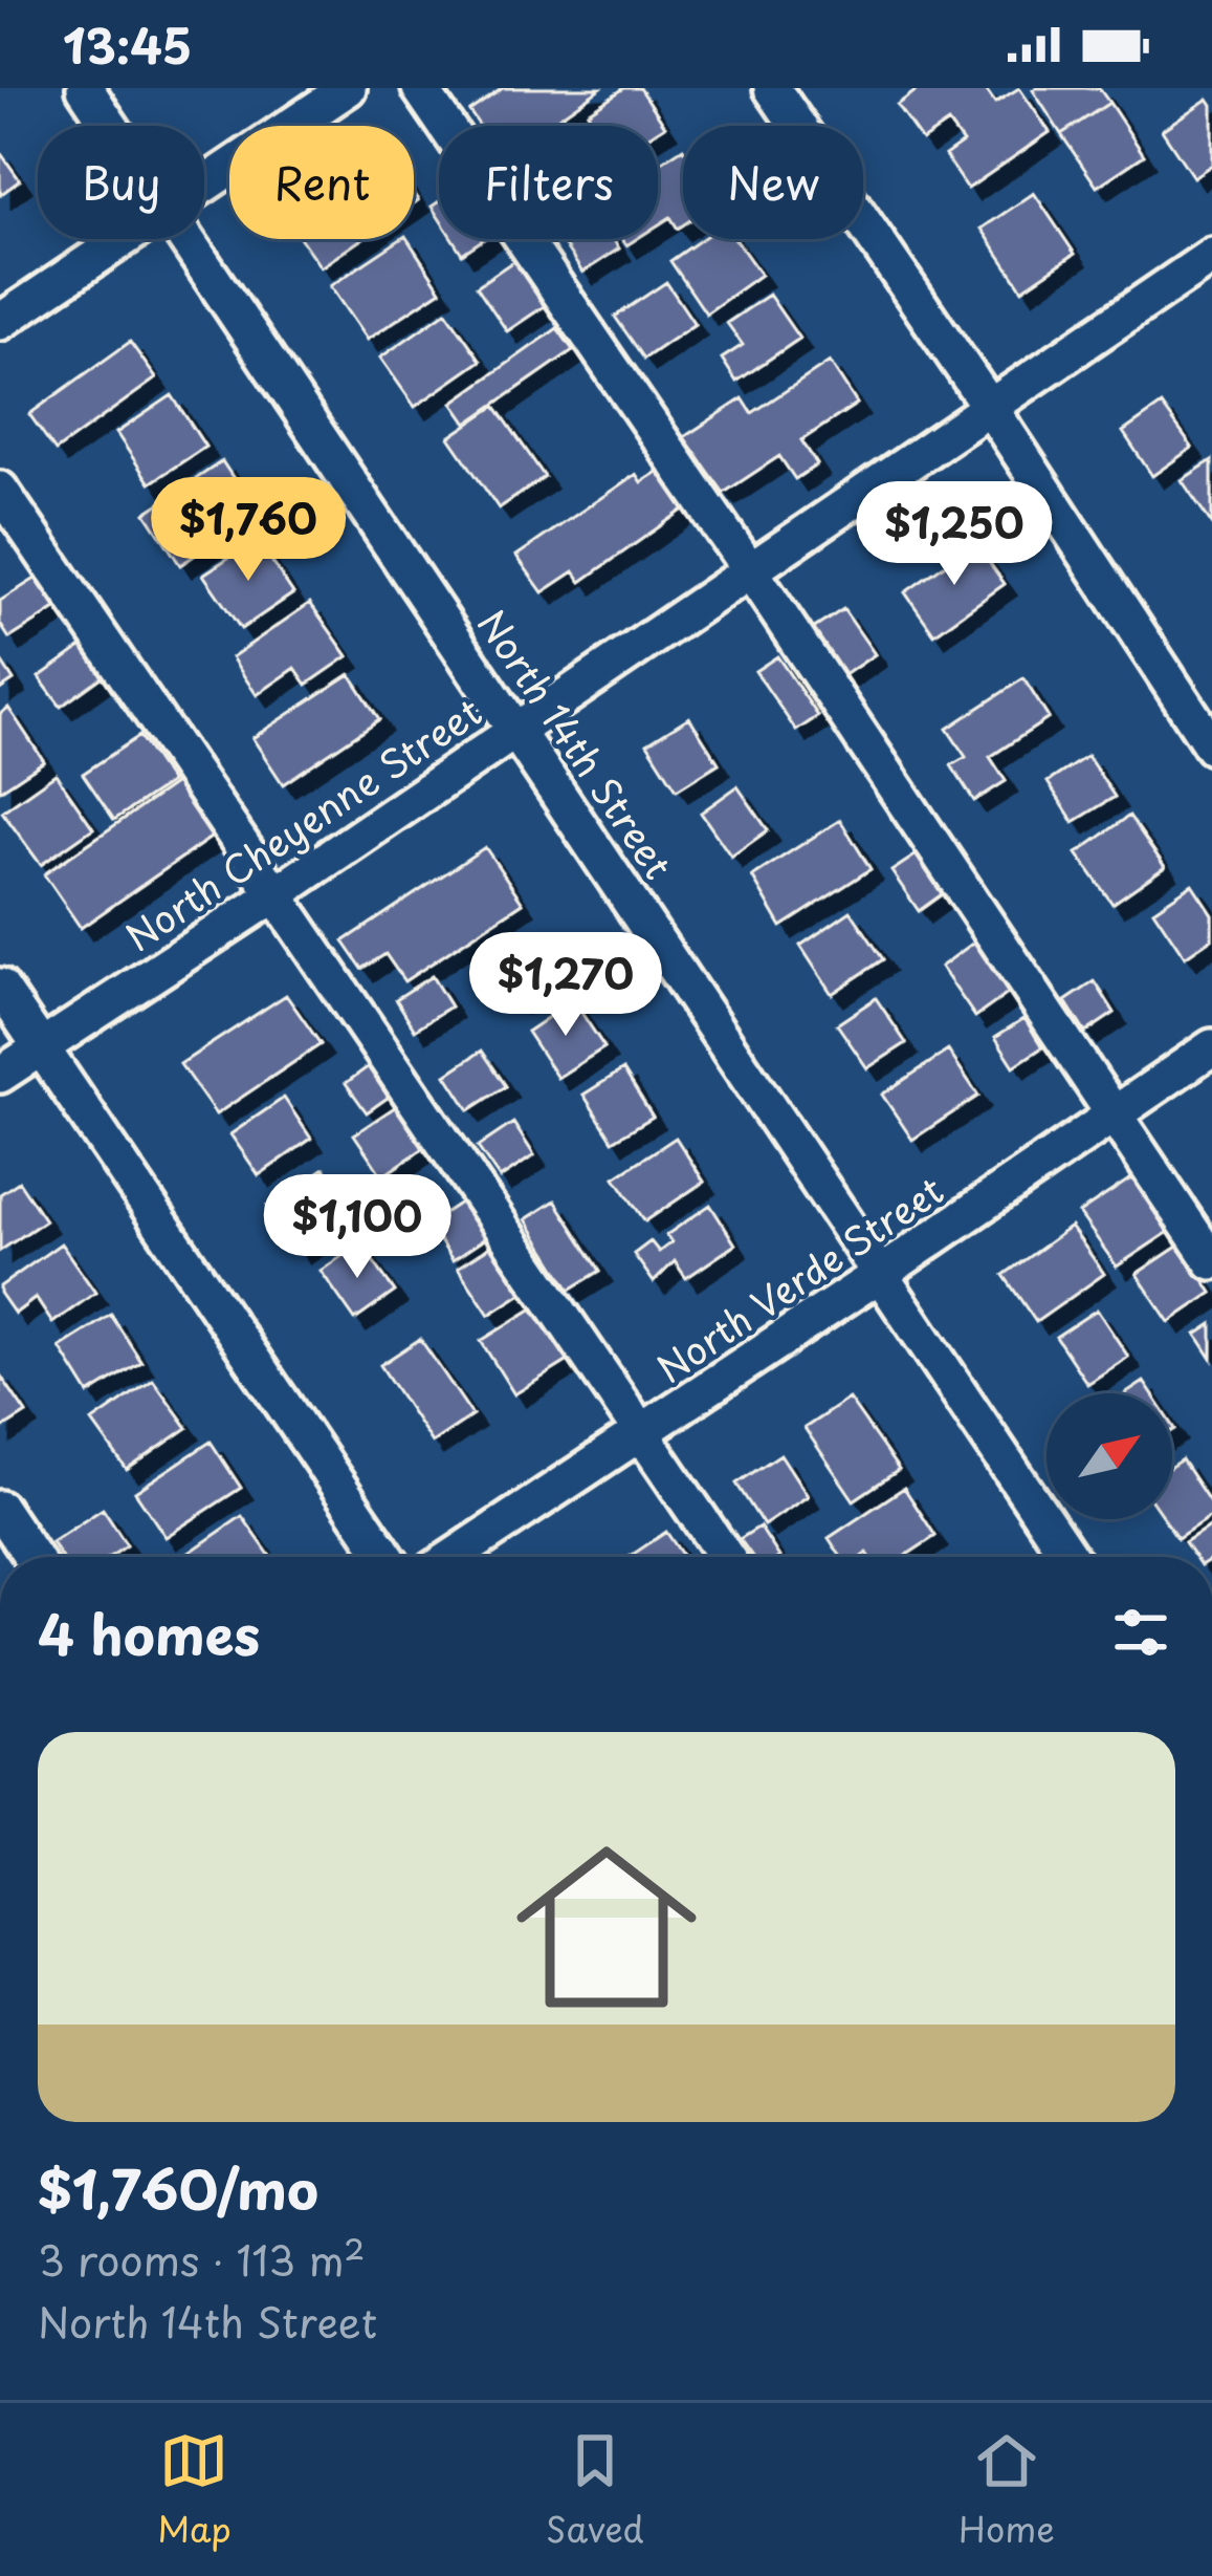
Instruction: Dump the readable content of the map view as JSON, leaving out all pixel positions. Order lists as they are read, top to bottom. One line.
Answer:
{"streets":{"street":["North 14th Street","North Cheyenne Street","North Verde Street"]},"crossings":[["North 14th Street","North Cheyenne Street"],["North 14th Street","North Verde Street"]],"north":"top right","page":{"status":"13:45","chip":["Buy","Rent","Filters","New"],"price":["$1,760","$1,250","$1,270","$1,100"],"heading":"4 homes","list":[{"name":"$1,760/mo","note":"3 rooms · 113 m² · North 14th Street"}],"tabs":["Map","Saved","Home"]}}
